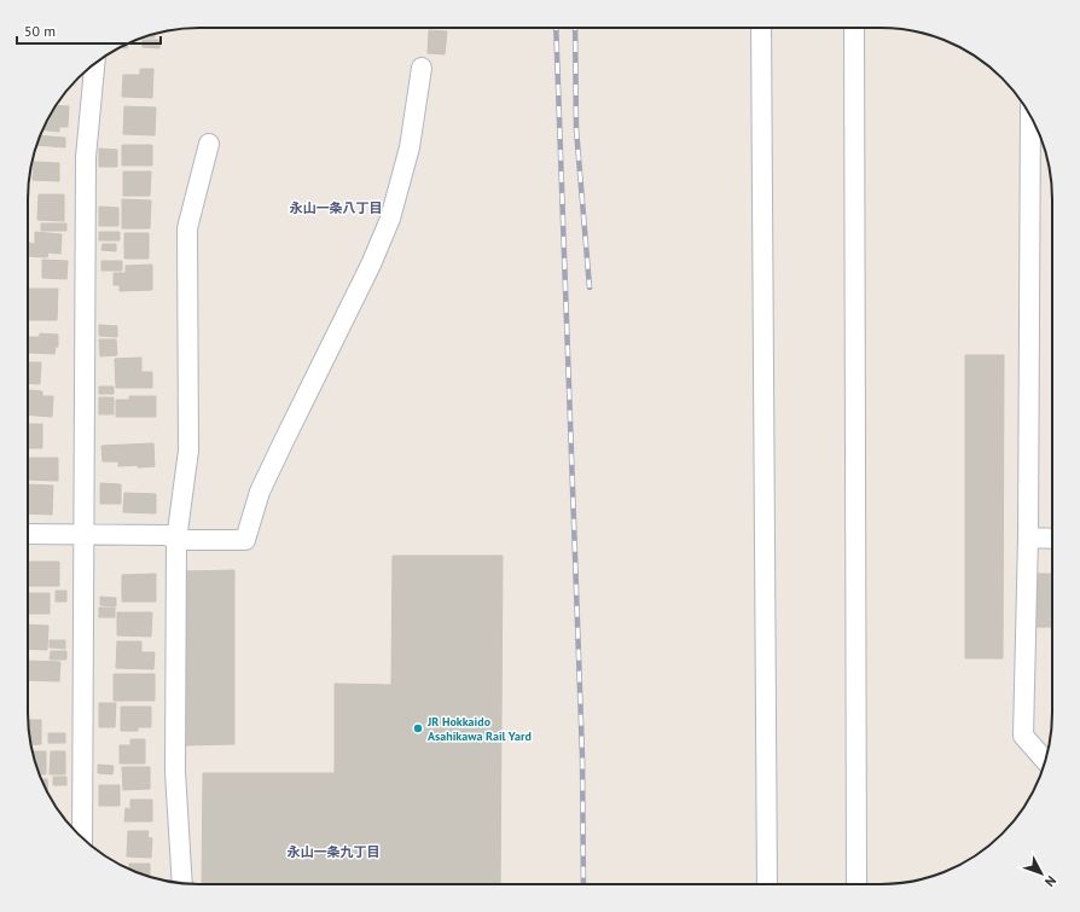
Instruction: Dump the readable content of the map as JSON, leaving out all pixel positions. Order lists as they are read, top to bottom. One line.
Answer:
{"districts":["永山一条八丁目","永山一条九丁目"],"places":["JR Hokkaido Asahikawa Rail Yard"],"scale_bar":"50 m","north":"bottom right"}
